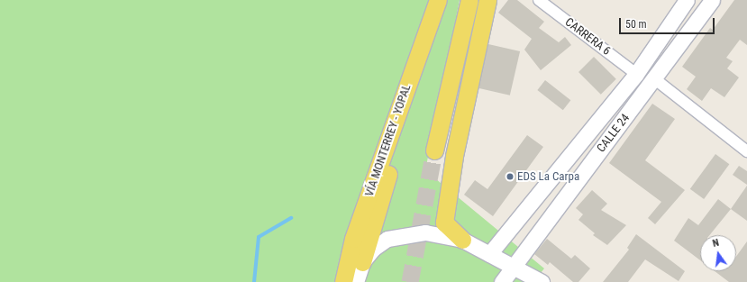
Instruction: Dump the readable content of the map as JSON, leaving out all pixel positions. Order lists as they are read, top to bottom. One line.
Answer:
{"streets":{"main road":["VÍA MONTERREY - YOPAL"],"street":["CARRERA 6","CALLE 24"]},"crossings":[["CARRERA 6","CALLE 24"]],"places":["EDS La Carpa"],"scale_bar":"50 m","north":"top"}
